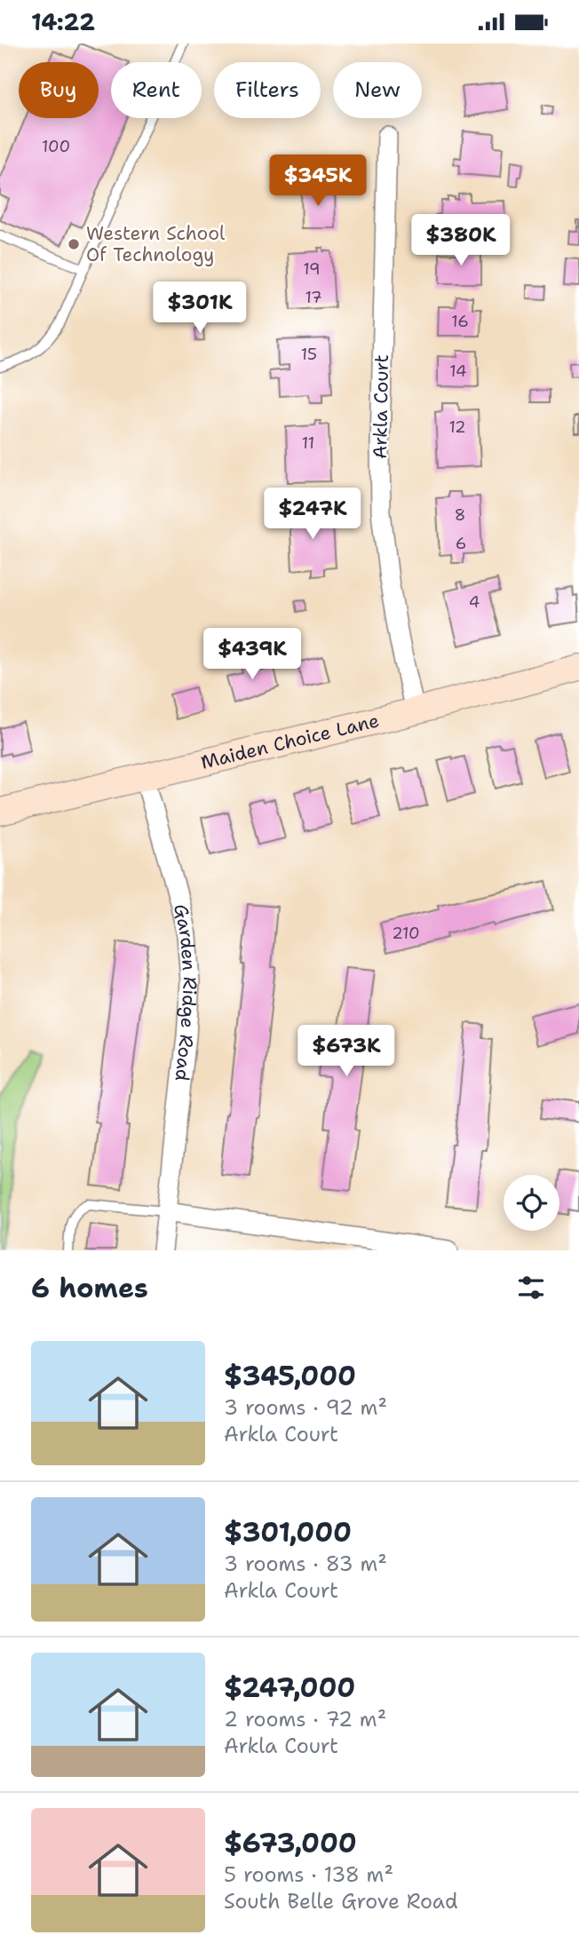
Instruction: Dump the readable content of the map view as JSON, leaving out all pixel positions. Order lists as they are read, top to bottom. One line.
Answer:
{"streets":{"main road":["Maiden Choice Lane"],"street":["Arkla Court","Garden Ridge Road"]},"crossings":[["Arkla Court","Maiden Choice Lane"],["Maiden Choice Lane","Garden Ridge Road"]],"places":["Western School Of Technology"],"house_numbers":["100","19","17","16","15","14","12","11","8","6","4","210"],"page":{"status":"14:22","chip":["Buy","Rent","Filters","New"],"price":["$345K","$380K","$301K","$247K","$439K","$673K"],"heading":"6 homes","list":[{"name":"$345,000","note":"3 rooms · 92 m² · Arkla Court"},{"name":"$301,000","note":"3 rooms · 83 m² · Arkla Court"},{"name":"$247,000","note":"2 rooms · 72 m² · Arkla Court"},{"name":"$673,000","note":"5 rooms · 138 m² · South Belle Grove Road"}]}}
